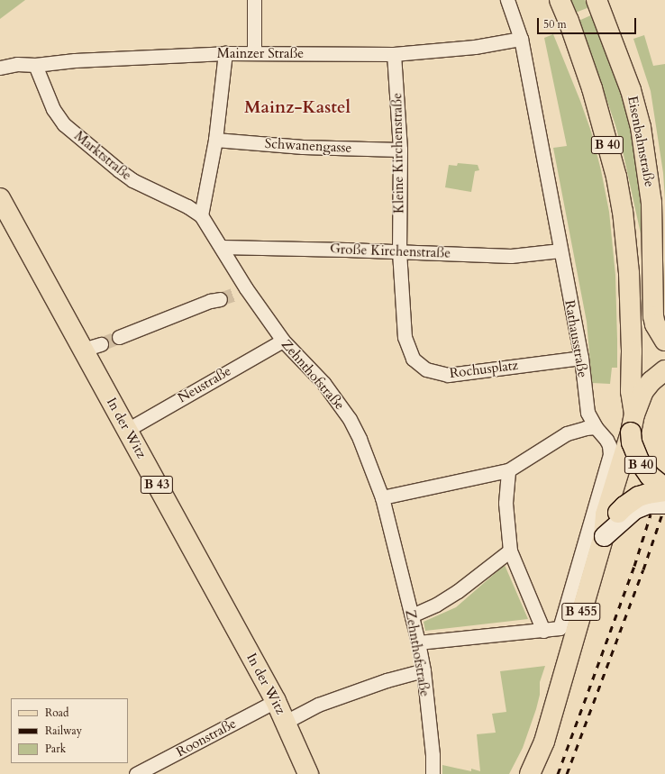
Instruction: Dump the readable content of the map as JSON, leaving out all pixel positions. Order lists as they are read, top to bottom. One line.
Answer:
{"streets":{"main road":["Eisenbahnstraße","B 40","In der Witz","B 43","B 455"],"street":["Mainzer Straße","Schwanengasse","Kleine Kirchenstraße","Marktstraße","Große Kirchenstraße","Rathausstraße","Rochusplatz","Zehnthofstraße","Neustraße","Roonstraße"]},"crossings":[["Mainzer Straße","Kleine Kirchenstraße"],["Mainzer Straße","Marktstraße"],["Mainzer Straße","Rathausstraße"],["B 40","B 455"],["Schwanengasse","Kleine Kirchenstraße"],["Kleine Kirchenstraße","Große Kirchenstraße"],["Kleine Kirchenstraße","Rochusplatz"],["Marktstraße","Zehnthofstraße"],["Große Kirchenstraße","Rathausstraße"],["Große Kirchenstraße","Rochusplatz"],["Große Kirchenstraße","Zehnthofstraße"],["Rathausstraße","Rochusplatz"],["Zehnthofstraße","Neustraße"],["Neustraße","In der Witz"],["In der Witz","Roonstraße"]],"districts":["Mainz-Kastel"],"legend":["Road","Railway","Park"],"scale_bar":"50 m"}
